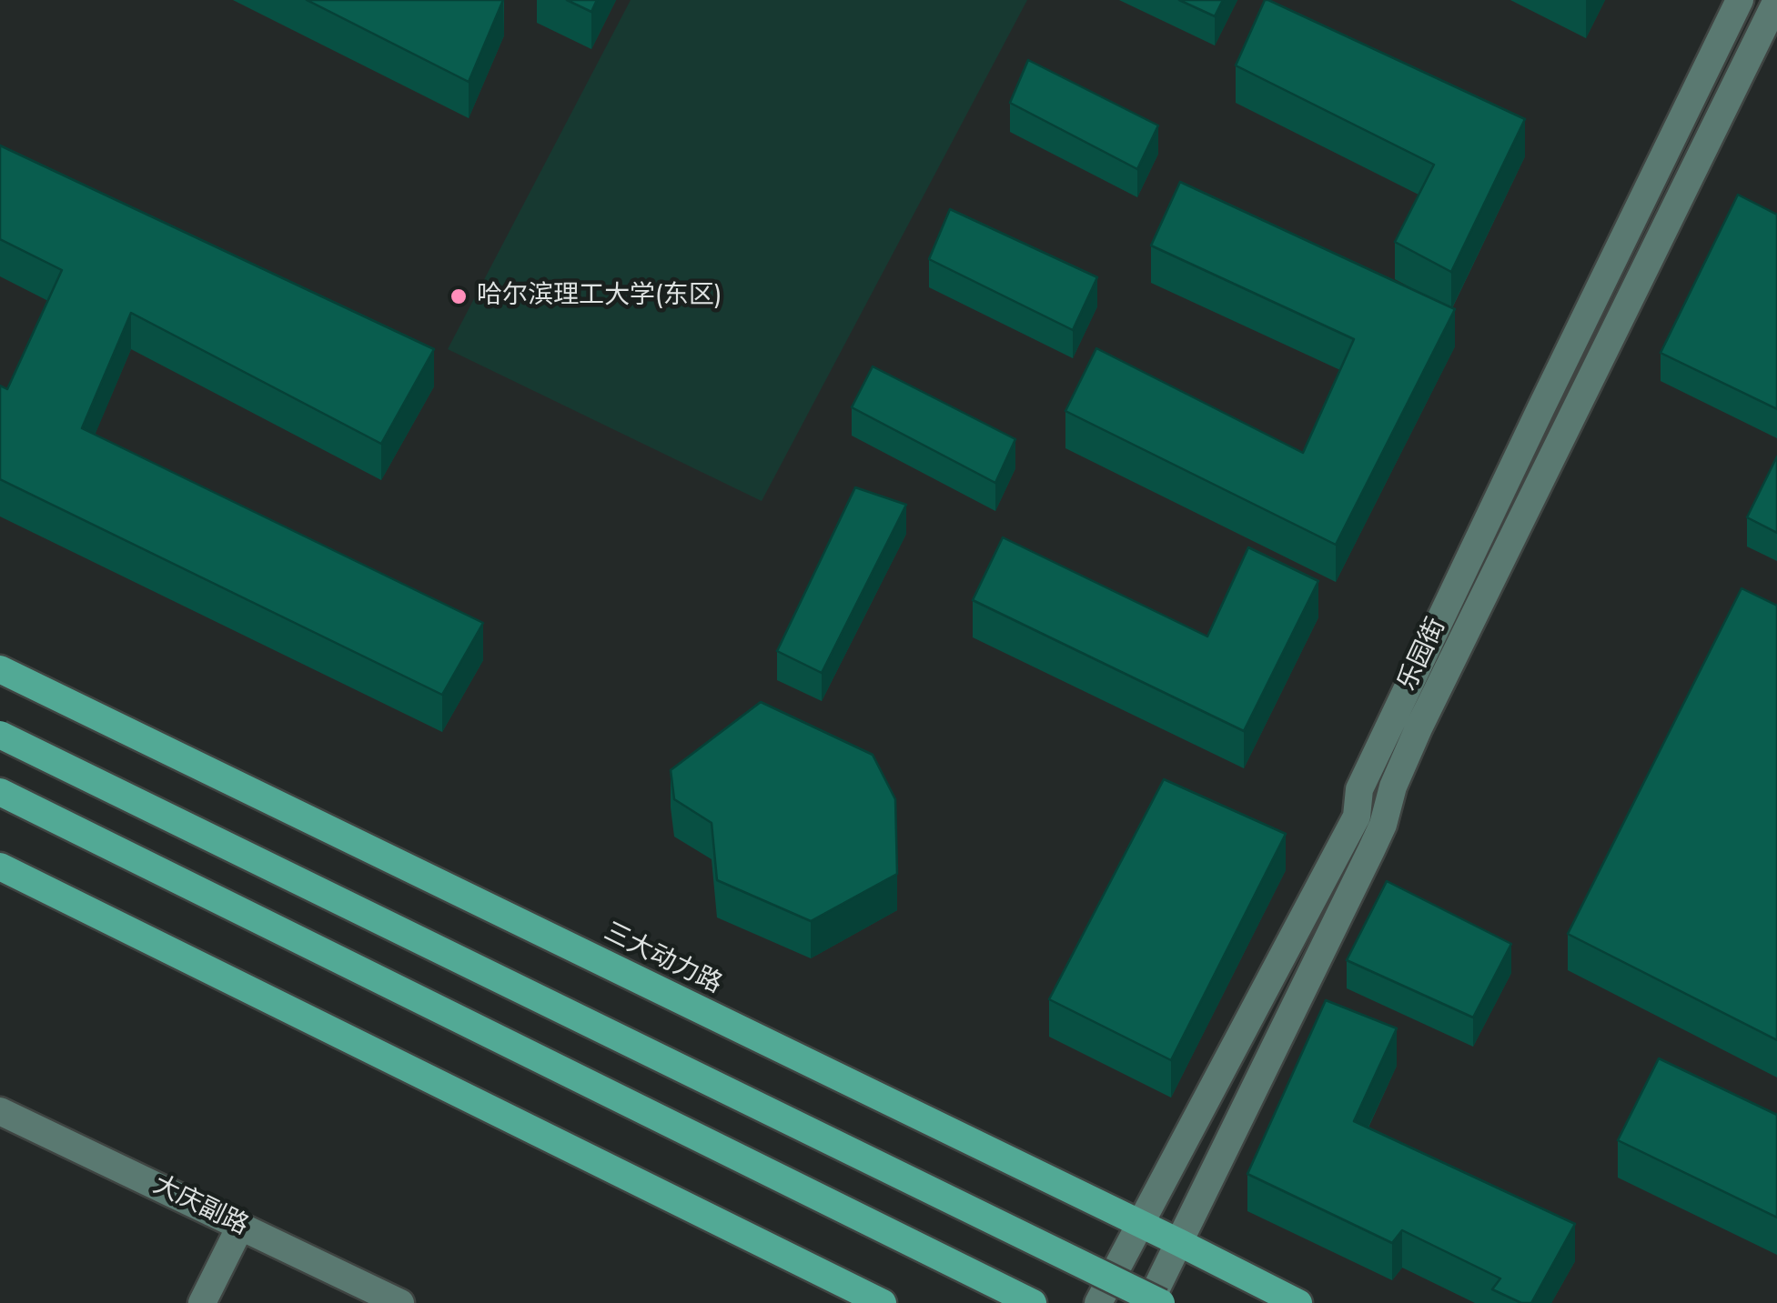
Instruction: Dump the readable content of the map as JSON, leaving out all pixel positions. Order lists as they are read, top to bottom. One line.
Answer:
{"streets":{"highway":["三大动力路"],"main road":["乐园街","大庆副路"]},"crossings":[["乐园街","三大动力路"]],"places":["哈尔滨理工大学(东区)"]}
